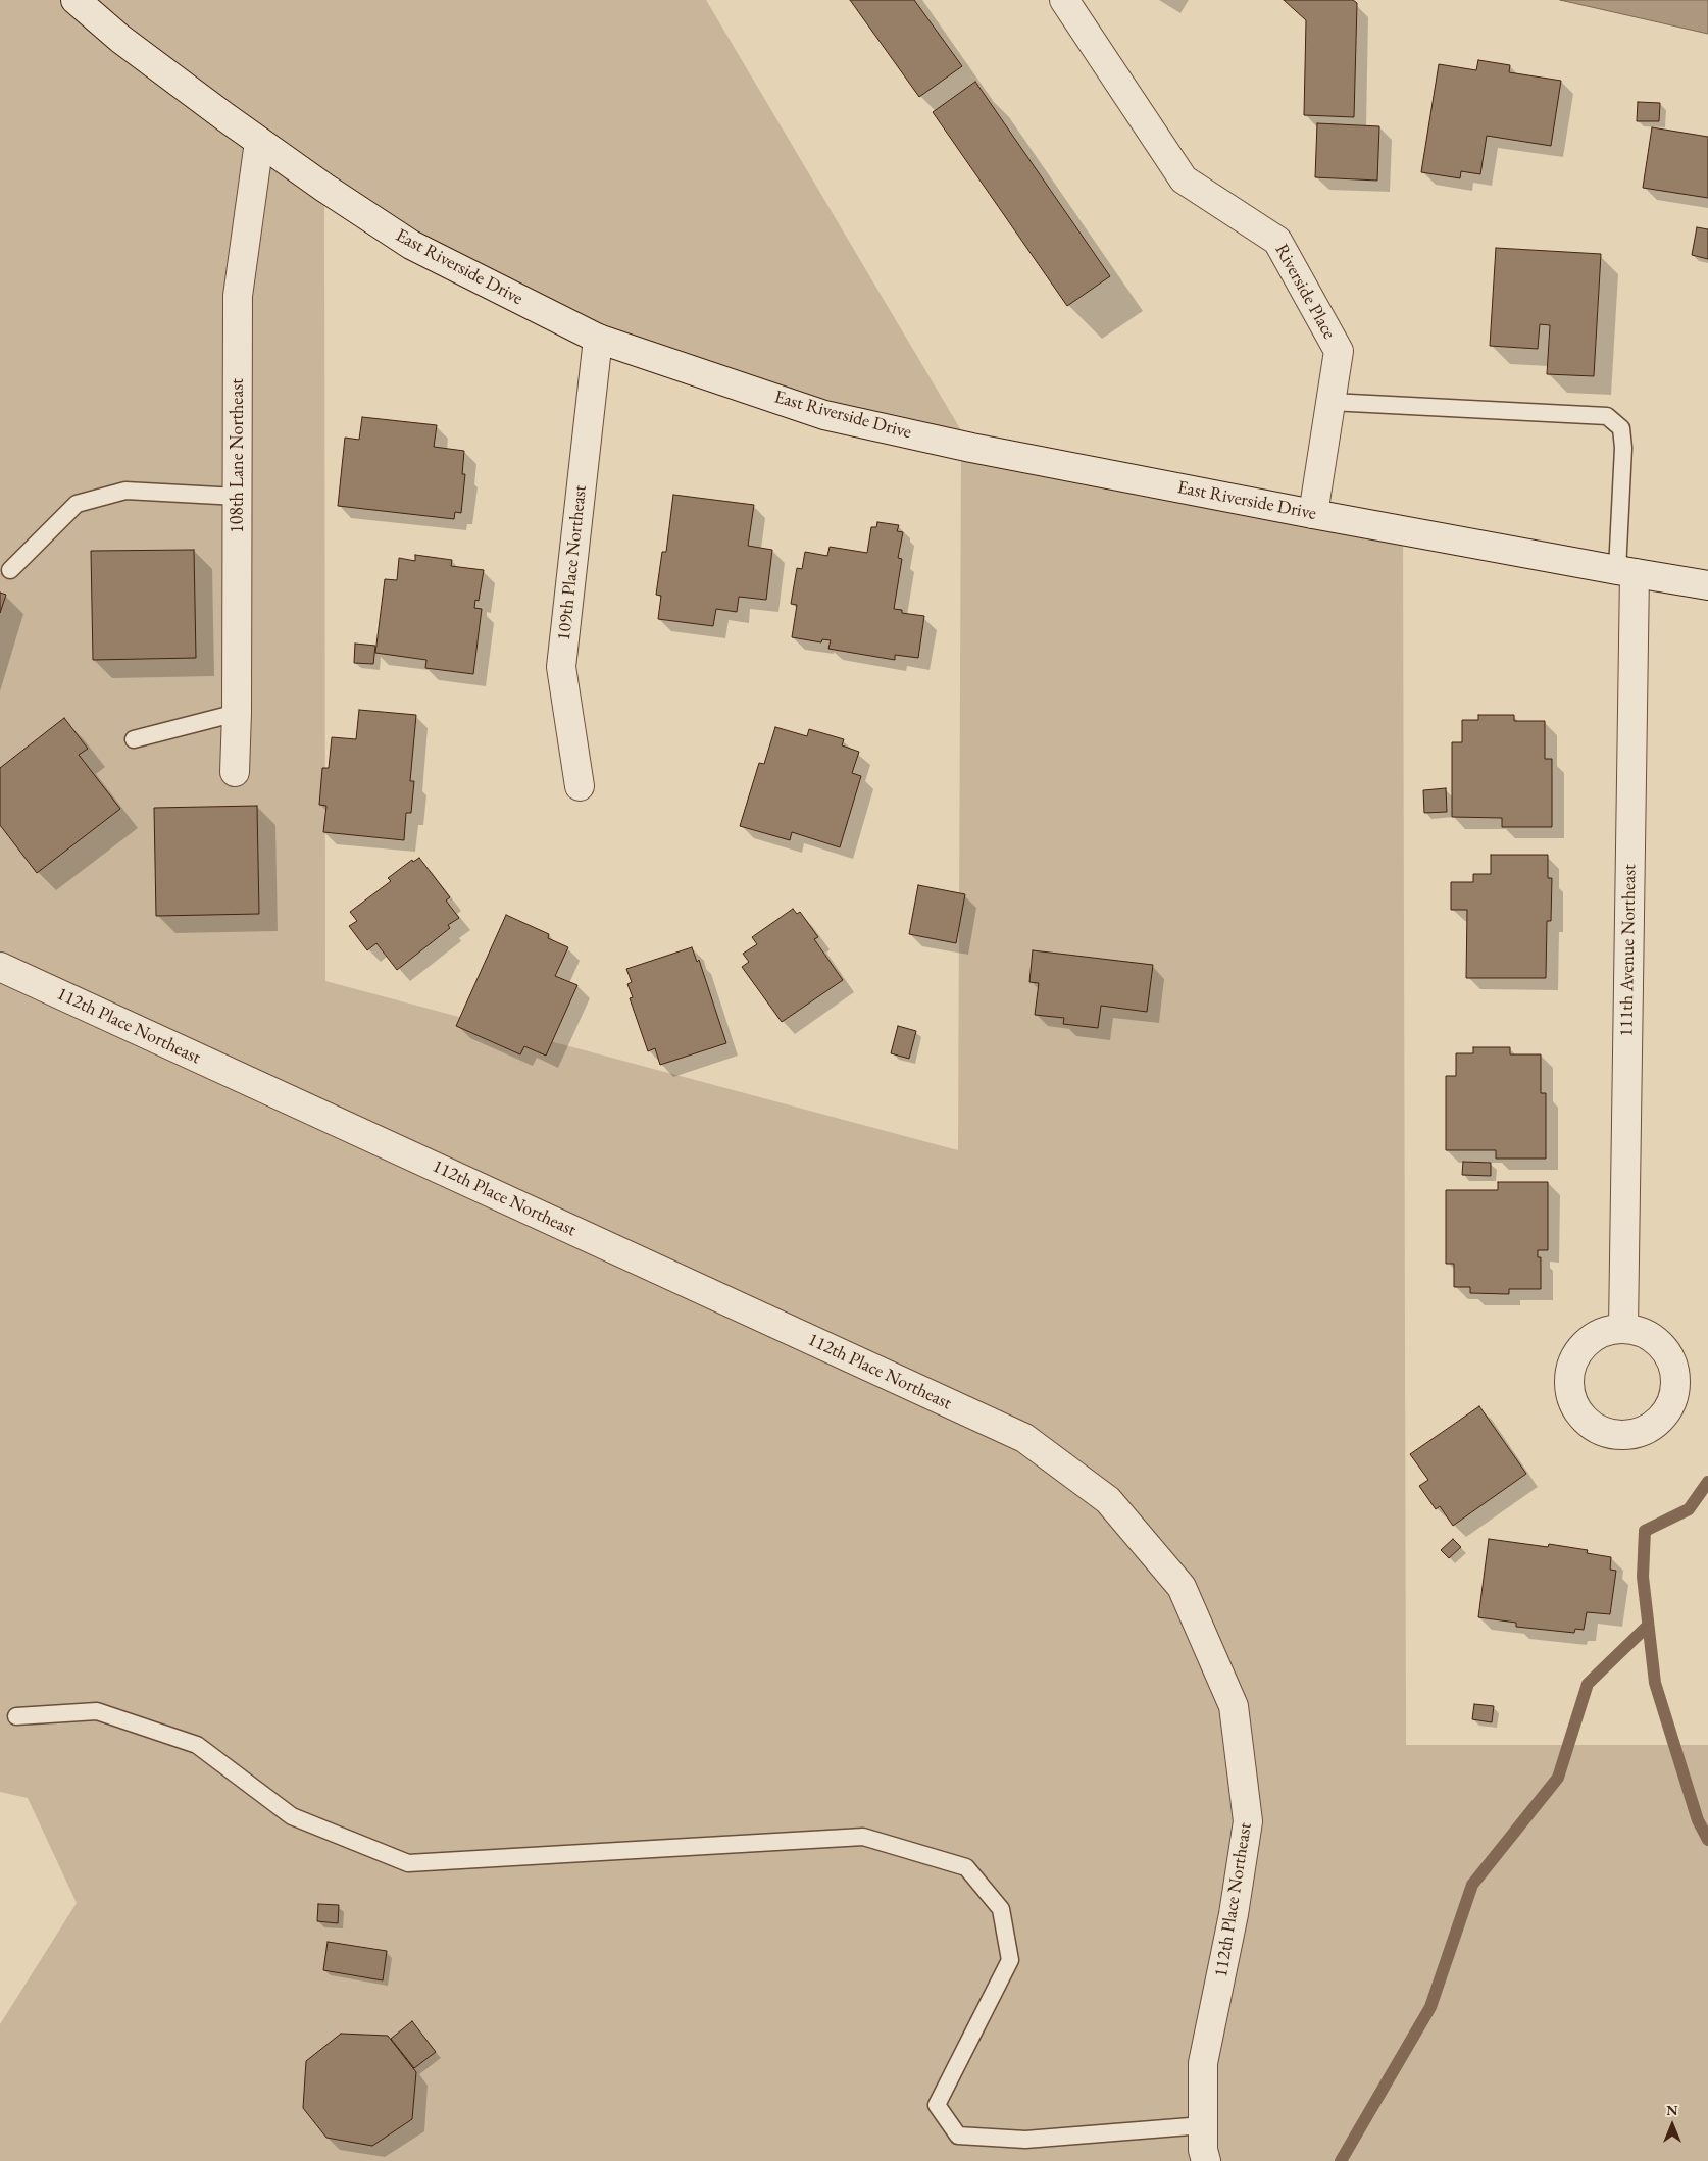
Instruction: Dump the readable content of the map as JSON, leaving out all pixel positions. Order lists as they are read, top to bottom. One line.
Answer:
{"streets":{"street":["East Riverside Drive","Riverside Place","108th Lane Northeast","109th Place Northeast","111th Avenue Northeast","112th Place Northeast"]},"crossings":[["East Riverside Drive","Riverside Place"],["East Riverside Drive","108th Lane Northeast"],["East Riverside Drive","109th Place Northeast"],["East Riverside Drive","111th Avenue Northeast"]],"north":"top"}
